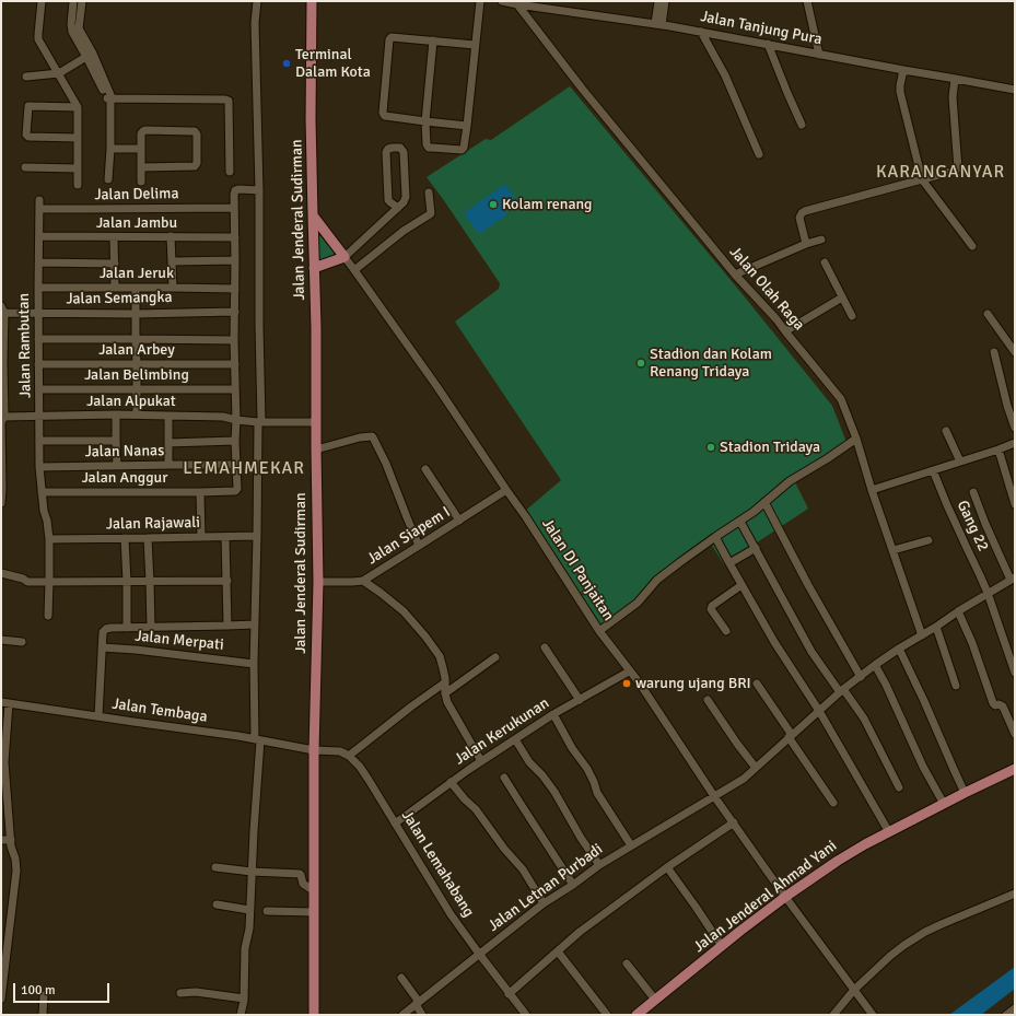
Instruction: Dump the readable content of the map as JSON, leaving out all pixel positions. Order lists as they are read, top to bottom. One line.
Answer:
{"streets":{"main road":["Jalan Jenderal Sudirman","Jalan Jenderal Ahmad Yani"],"street":["Jalan Tanjung Pura","Jalan Delima","Jalan Jambu","Jalan Jeruk","Jalan Olah Raga","Jalan Semangka","Jalan Rambutan","Jalan Arbey","Jalan Belimbing","Jalan Alpukat","Jalan Nanas","Jalan Anggur","Jalan Rajawali","Gang 22","Jalan Siapem I","Jalan DI Panjaitan","Jalan Merpati","Jalan Tembaga","Jalan Kerukunan","Jalan Lemahabang","Jalan Letnan Purbadi"]},"crossings":[["Jalan Tanjung Pura","Jalan Olah Raga"],["Jalan Delima","Jalan Rambutan"],["Jalan Jenderal Sudirman","Jalan Alpukat"],["Jalan Jenderal Sudirman","Jalan Siapem I"],["Jalan Jenderal Sudirman","Jalan Tembaga"],["Jalan Jambu","Jalan Rambutan"],["Jalan Jeruk","Jalan Rambutan"],["Jalan Olah Raga","Jalan Letnan Purbadi"],["Jalan Semangka","Jalan Rambutan"],["Jalan Rambutan","Jalan Arbey"],["Jalan Rambutan","Jalan Belimbing"],["Jalan Rambutan","Jalan Alpukat"],["Jalan Rambutan","Jalan Nanas"],["Jalan Rambutan","Jalan Anggur"],["Jalan Rambutan","Jalan Rajawali"],["Jalan Nanas","Jalan Anggur"],["Gang 22","Jalan Letnan Purbadi"],["Jalan Siapem I","Jalan DI Panjaitan"],["Jalan DI Panjaitan","Jalan Kerukunan"],["Jalan DI Panjaitan","Jalan Letnan Purbadi"],["Jalan DI Panjaitan","Jalan Jenderal Ahmad Yani"],["Jalan Kerukunan","Jalan Lemahabang"],["Jalan Lemahabang","Jalan Letnan Purbadi"]],"districts":["KARANGANYAR","LEMAHMEKAR"],"places":["Terminal Dalam Kota","Kolam renang","Stadion dan Kolam Renang Tridaya","Stadion Tridaya","warung ujang BRI"],"scale_bar":"100 m"}
